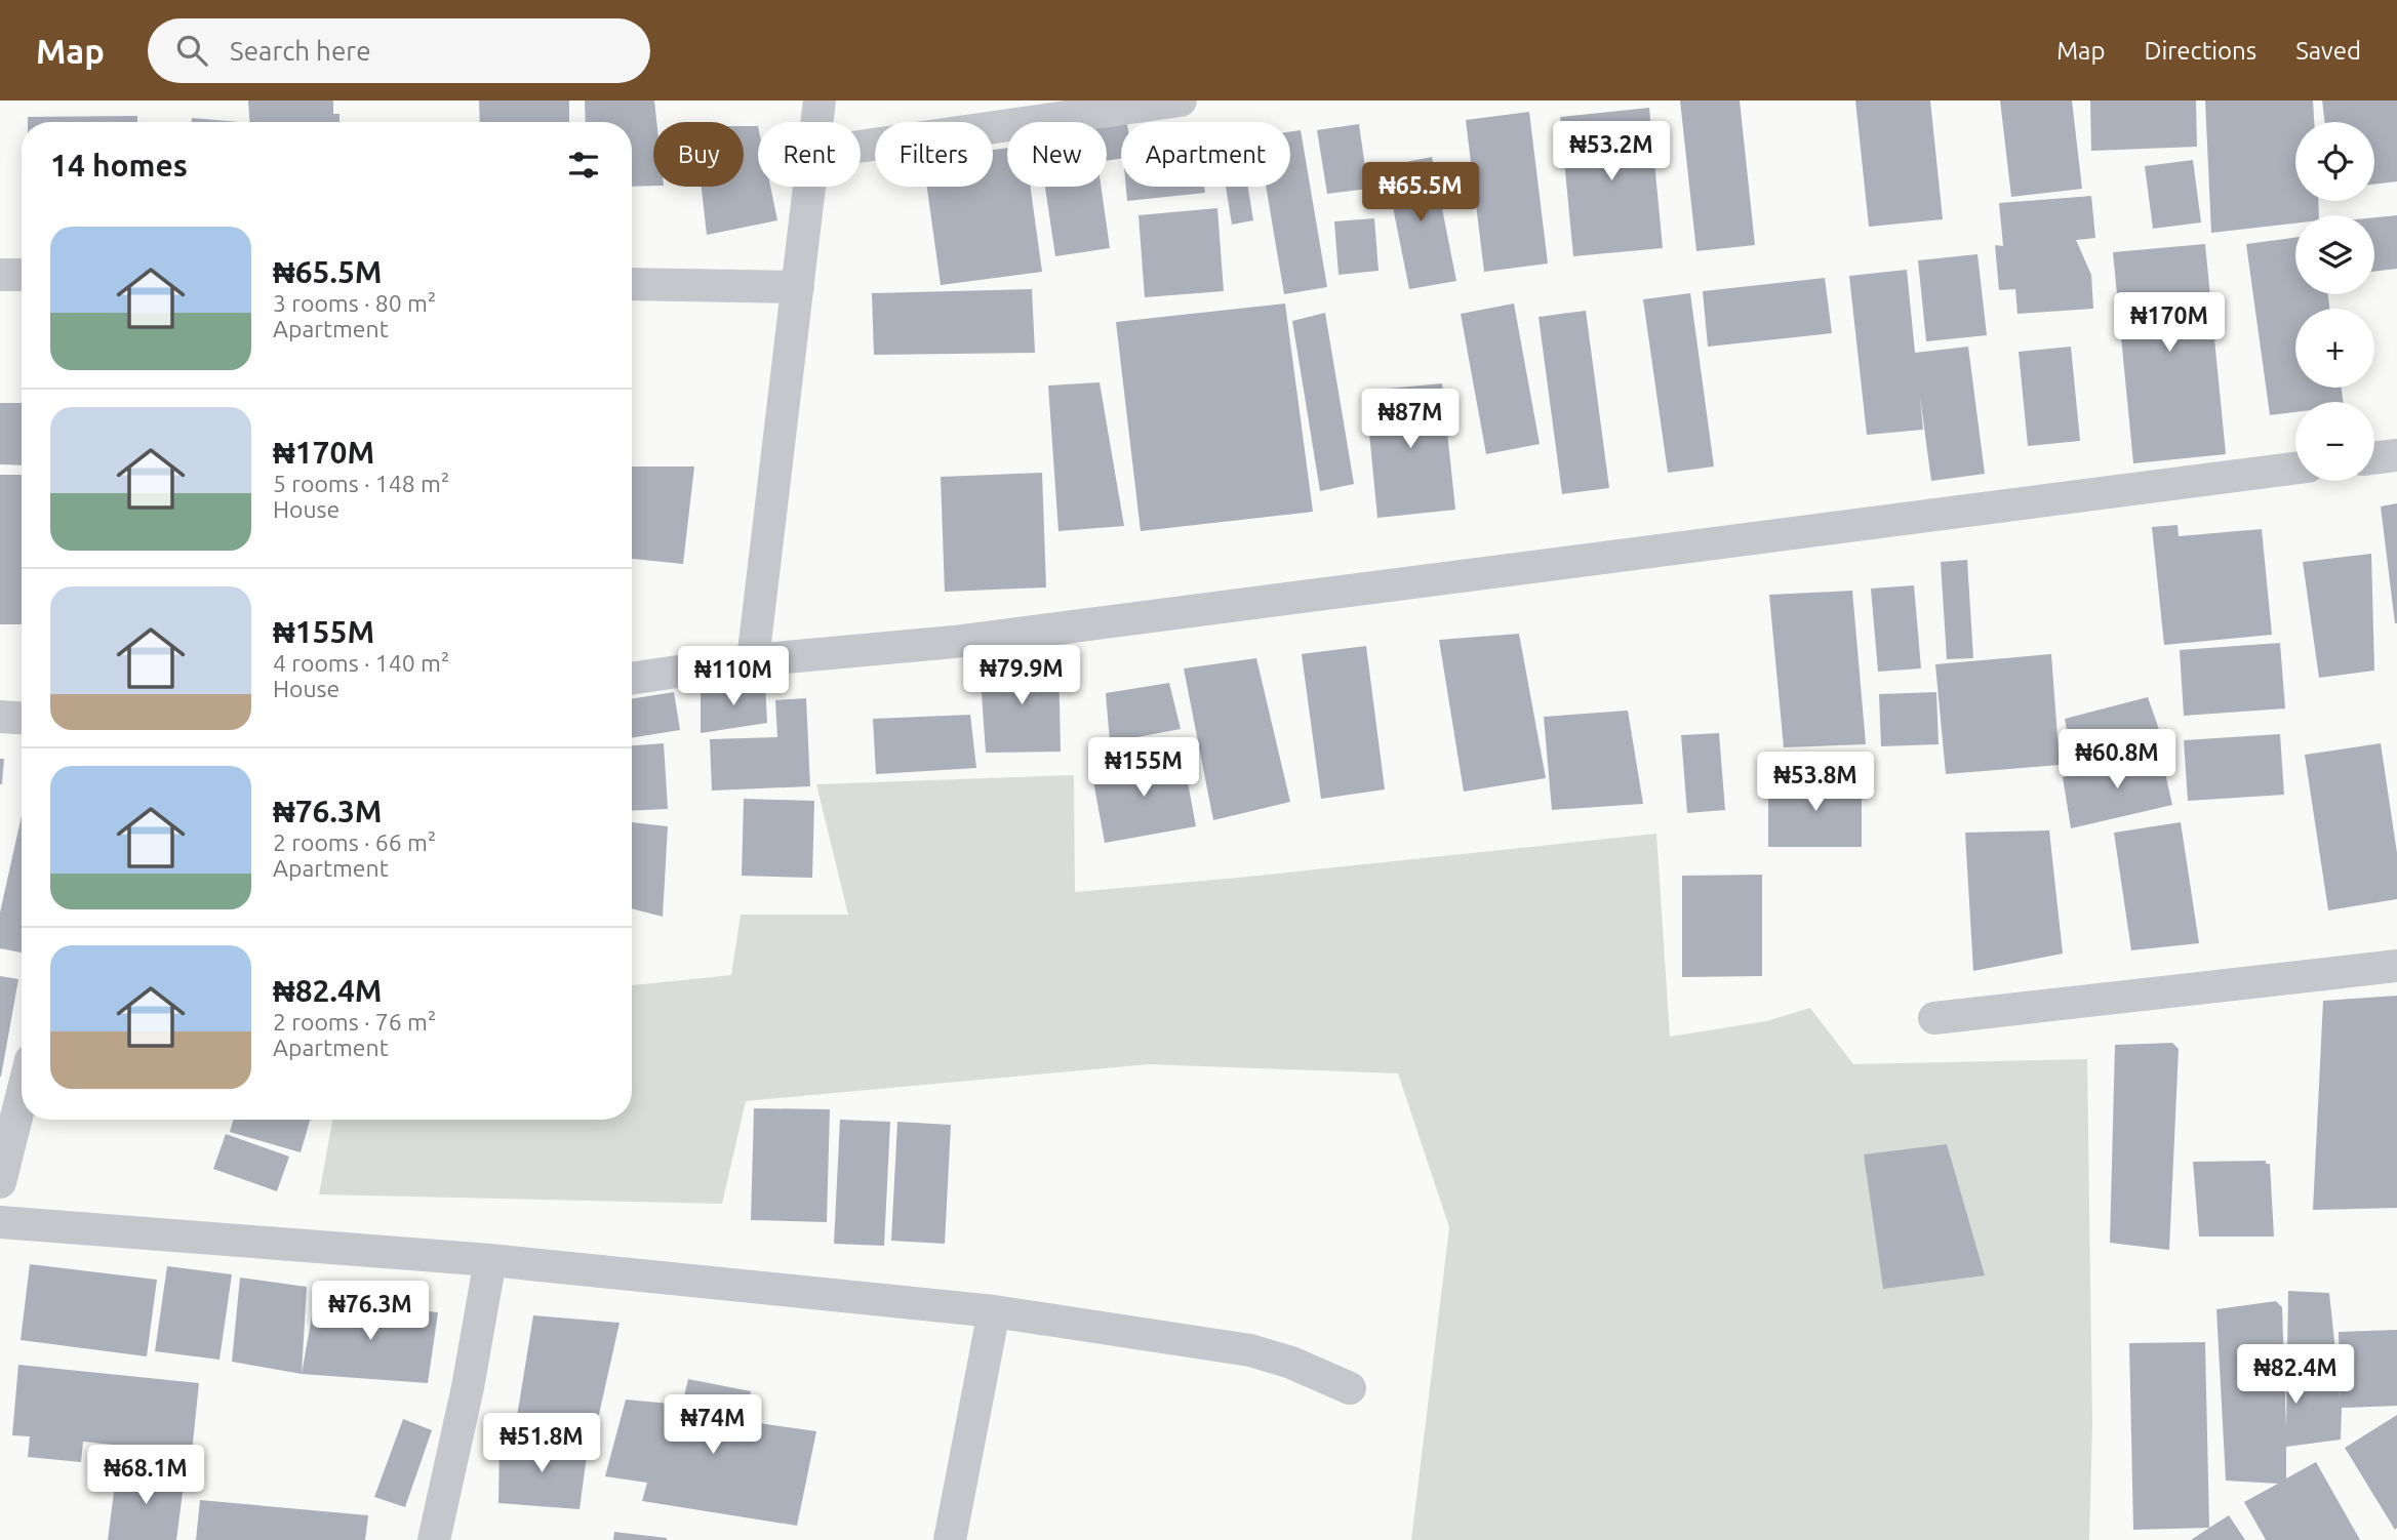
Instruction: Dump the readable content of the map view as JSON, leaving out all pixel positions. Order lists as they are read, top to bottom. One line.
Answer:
{"page":{"header":"Map","search":"Search here","nav":["Map","Directions","Saved"],"price":["₦53.2M","₦65.5M","₦170M","₦87M","₦79.9M","₦110M","₦60.8M","₦155M","₦53.8M","₦76.3M","₦82.4M","₦74M","₦51.8M","₦68.1M"],"map_buttons":["+","−"],"chip":["Buy","Rent","Filters","New","Apartment"],"heading":"14 homes","list":[{"name":"₦65.5M","note":"3 rooms · 80 m² · Apartment"},{"name":"₦170M","note":"5 rooms · 148 m² · House"},{"name":"₦155M","note":"4 rooms · 140 m² · House"},{"name":"₦76.3M","note":"2 rooms · 66 m² · Apartment"},{"name":"₦82.4M","note":"2 rooms · 76 m² · Apartment"}]}}
